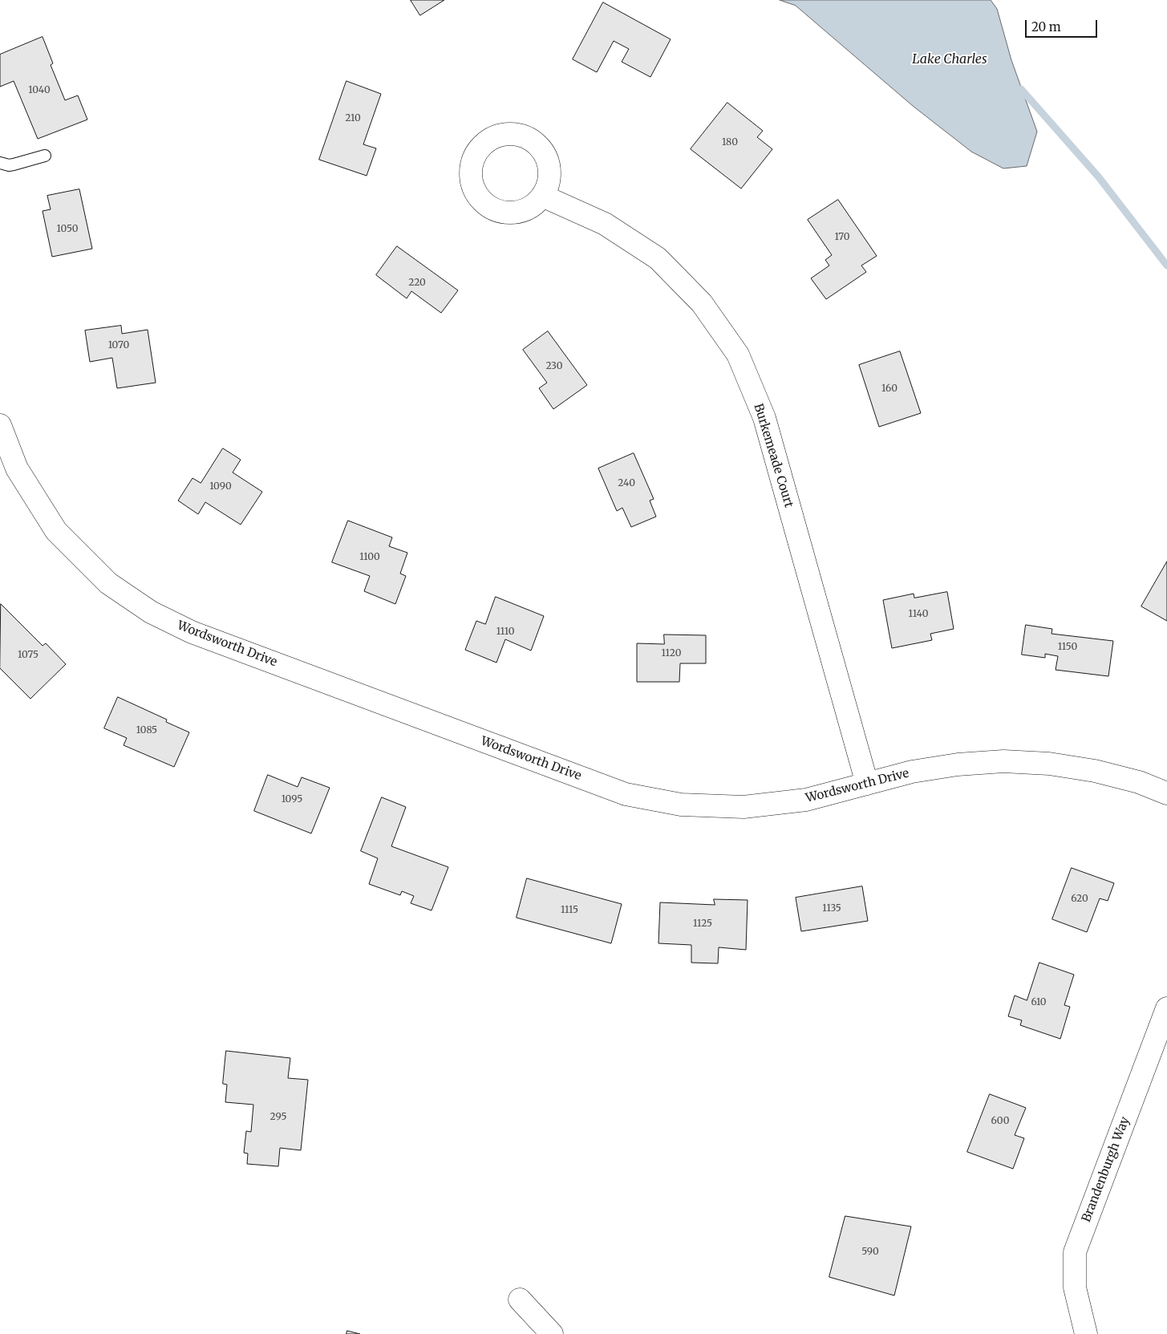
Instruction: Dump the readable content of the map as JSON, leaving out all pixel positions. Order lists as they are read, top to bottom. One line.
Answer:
{"streets":{"street":["Burkemeade Court","Wordsworth Drive","Brandenburgh Way"]},"crossings":[["Burkemeade Court","Wordsworth Drive"]],"water":["Lake Charles"],"house_numbers":["1040","210","180","1050","170","220","1070","230","160","240","1090","1100","1140","1110","1150","1120","1075","1085","1095","620","1135","1115","1125","610","295","600","590"],"scale_bar":"20 m"}
